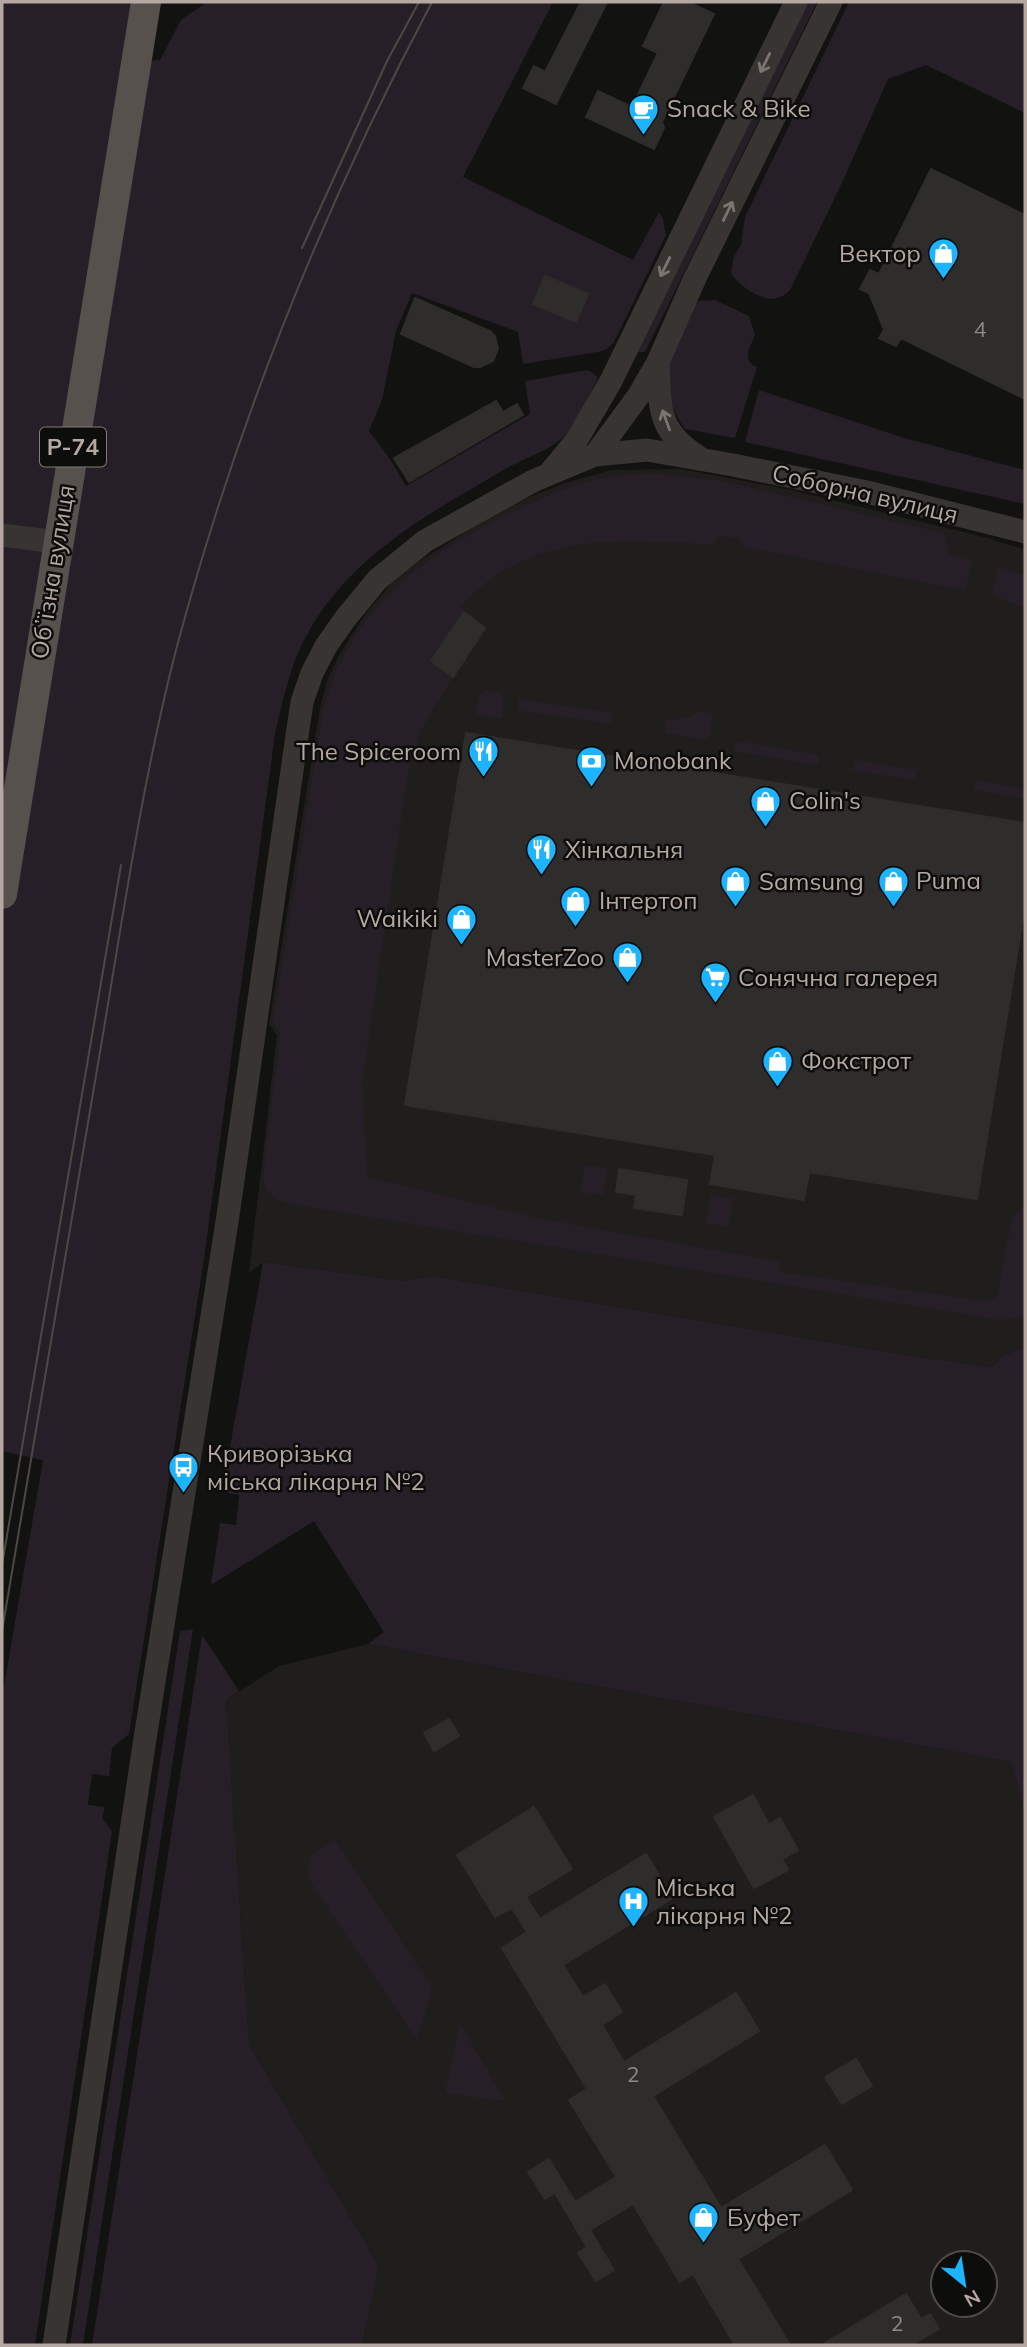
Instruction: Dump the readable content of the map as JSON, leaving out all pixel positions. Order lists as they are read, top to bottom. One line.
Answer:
{"streets":{"main road":["Р-74","Обʼїзна вулиця"],"street":["Соборна вулиця"]},"places":{"cafe":["Snack & Bike"],"shop":["Вектор","Colin's","Puma","Samsung","Інтертоп","Waikiki","MasterZoo","Фокстрот","Буфет"],"restaurant":["The Spiceroom","Хінкальня"],"bank":["Monobank"],"supermarket":["Сонячна галерея"],"bus stop":["Криворізька міська лікарня №2"],"hospital":["Міська лікарня №2"]},"house_numbers":["4","2","2"],"north":"bottom right"}
